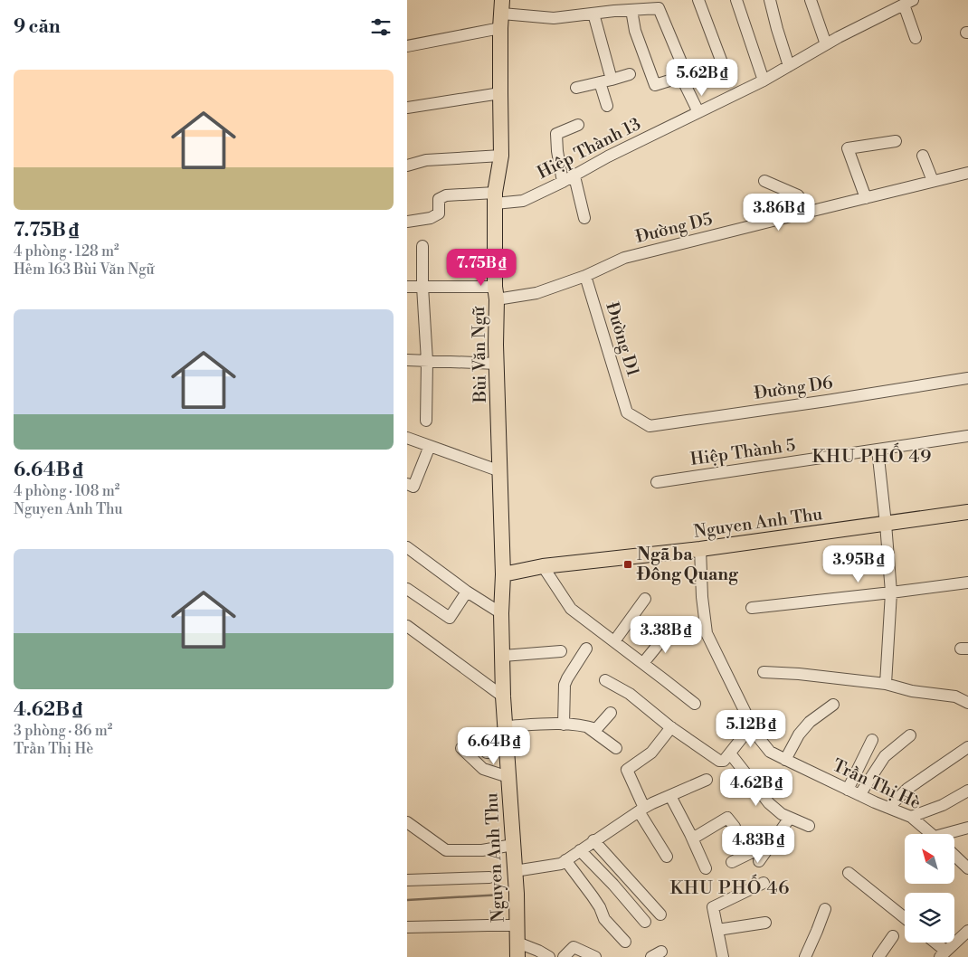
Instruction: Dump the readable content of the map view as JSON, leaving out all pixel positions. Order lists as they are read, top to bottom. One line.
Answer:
{"streets":{"main road":["Bùi Văn Ngữ","Nguyen Anh Thu"],"street":["Hiệp Thành 13","Đường D5","Đường D1","Đường D6","Hiệp Thành 5","Trần Thị Hè"]},"crossings":[["Hiệp Thành 13","Bùi Văn Ngữ"],["Đường D5","Đường D1"],["Đường D5","Bùi Văn Ngữ"],["Đường D1","Đường D6"],["Bùi Văn Ngữ","Nguyen Anh Thu"],["Nguyen Anh Thu","Trần Thị Hè"]],"districts":["KHU PHỐ 49","KHU PHỐ 46"],"places":{"transit":["Ngã ba Đông Quang"]},"north":"top left","page":{"heading":"9 căn","list":[{"name":"7.75B ₫","note":"4 phòng · 128 m² · Hẻm 163 Bùi Văn Ngữ"},{"name":"6.64B ₫","note":"4 phòng · 108 m² · Nguyen Anh Thu"},{"name":"4.62B ₫","note":"3 phòng · 86 m² · Trần Thị Hè"}],"price":["5.62B ₫","3.86B ₫","7.75B ₫","3.95B ₫","3.38B ₫","5.12B ₫","6.64B ₫","4.62B ₫","4.83B ₫"]}}
